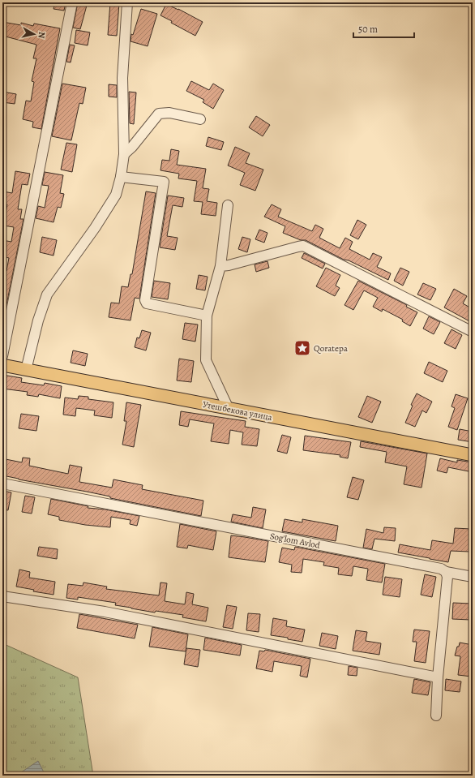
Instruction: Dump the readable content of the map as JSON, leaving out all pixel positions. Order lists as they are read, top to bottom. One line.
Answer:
{"streets":{"main road":["Утешбекова улица"],"street":["Sog'lom Avlod"]},"places":{"place":["Qoratepa"]},"scale_bar":"50 m","north":"right"}
